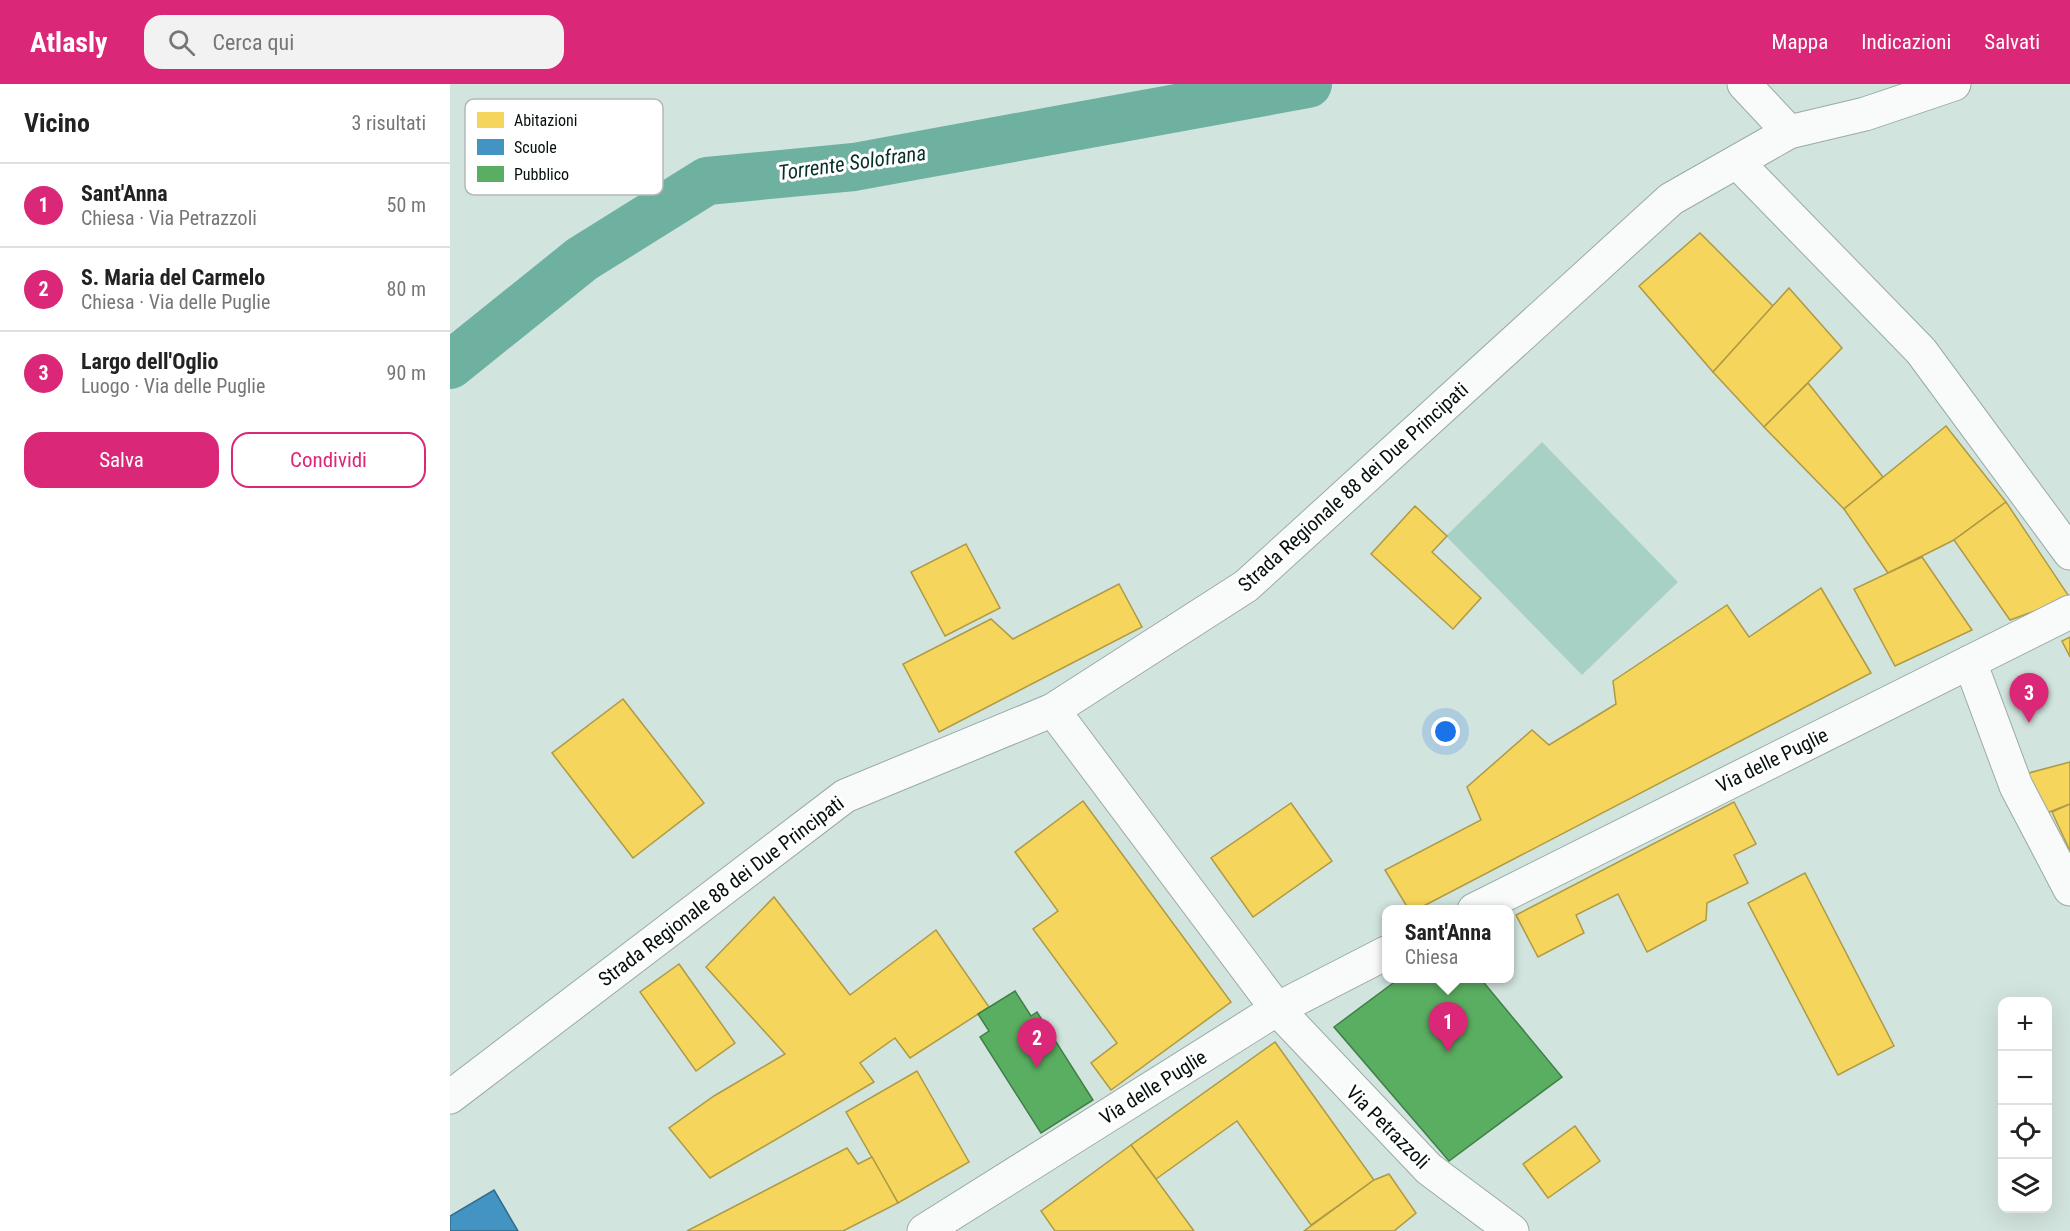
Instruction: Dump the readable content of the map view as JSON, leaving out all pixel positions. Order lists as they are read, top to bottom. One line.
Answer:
{"streets":{"street":["Strada Regionale 88 dei Due Principati","Via delle Puglie","Via Petrazzoli"]},"crossings":[["Strada Regionale 88 dei Due Principati","Via Petrazzoli"],["Via delle Puglie","Via Petrazzoli"]],"water":["Torrente Solofrana"],"legend":["Abitazioni","Scuole","Pubblico"],"page":{"header":"Atlasly","search":"Cerca qui","nav":["Mappa","Indicazioni","Salvati"],"heading":["Vicino","3 risultati"],"list":[{"mark":"1","name":"Sant'Anna","note":"Chiesa · Via Petrazzoli","value":"50 m"},{"mark":"2","name":"S. Maria del Carmelo","note":"Chiesa · Via delle Puglie","value":"80 m"},{"mark":"3","name":"Largo dell'Oglio","note":"Luogo · Via delle Puglie","value":"90 m"}],"buttons":["Salva","Condividi"],"pins":["3","1","2"],"popup":["Sant'Anna","Chiesa"],"map_buttons":["+","−"]}}
